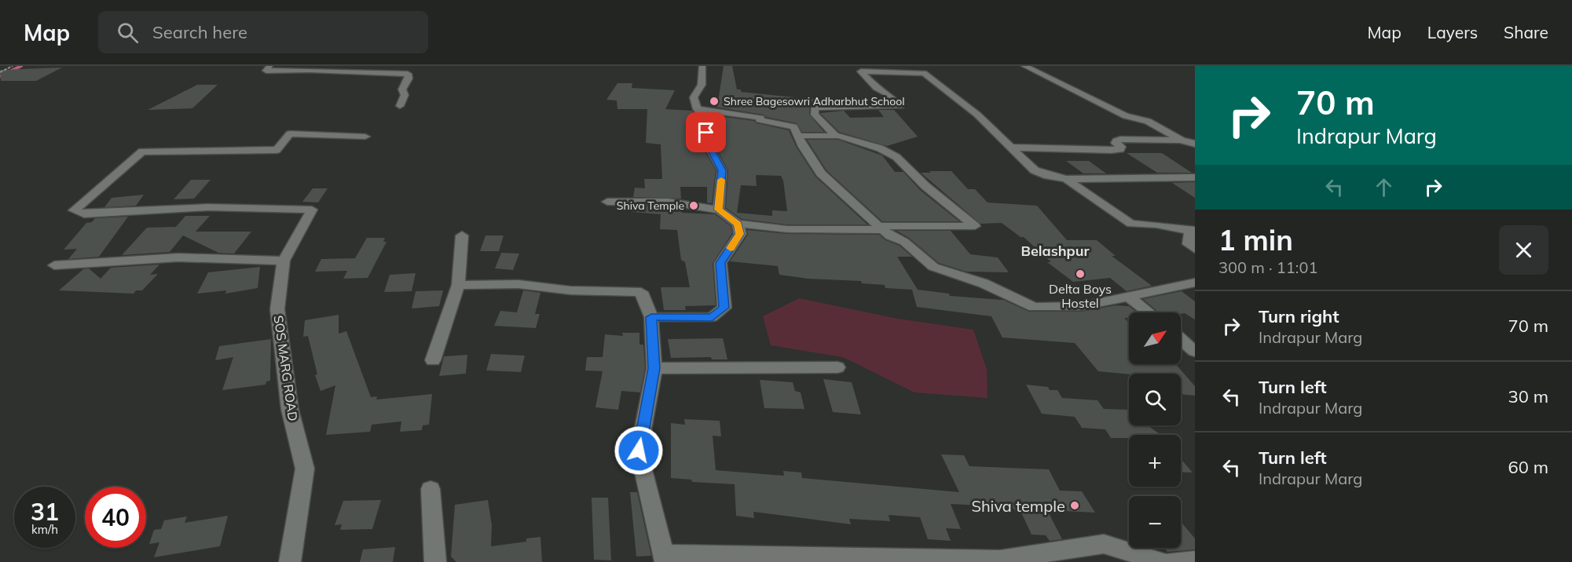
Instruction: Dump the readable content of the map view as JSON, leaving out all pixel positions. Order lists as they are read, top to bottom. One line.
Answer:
{"streets":{"street":["SOS MARG ROAD"]},"districts":["Belashpur"],"places":["Shree Bagesowri Adharbhut School","Shiva Temple","Delta Boys Hostel","Shiva temple"],"north":"top right","page":{"header":"Map","search":"Search here","nav":["Map","Layers","Share"],"turn":["70 m","Indrapur Marg"],"heading":["1 min","300 m · 11:01"],"list":[{"name":"Turn right","note":"Indrapur Marg","value":"70 m"},{"name":"Turn left","note":"Indrapur Marg","value":"30 m"},{"name":"Turn left","note":"Indrapur Marg","value":"60 m"}],"map_buttons":["+","−"],"speed":"31 km/h","limit":"40"}}
